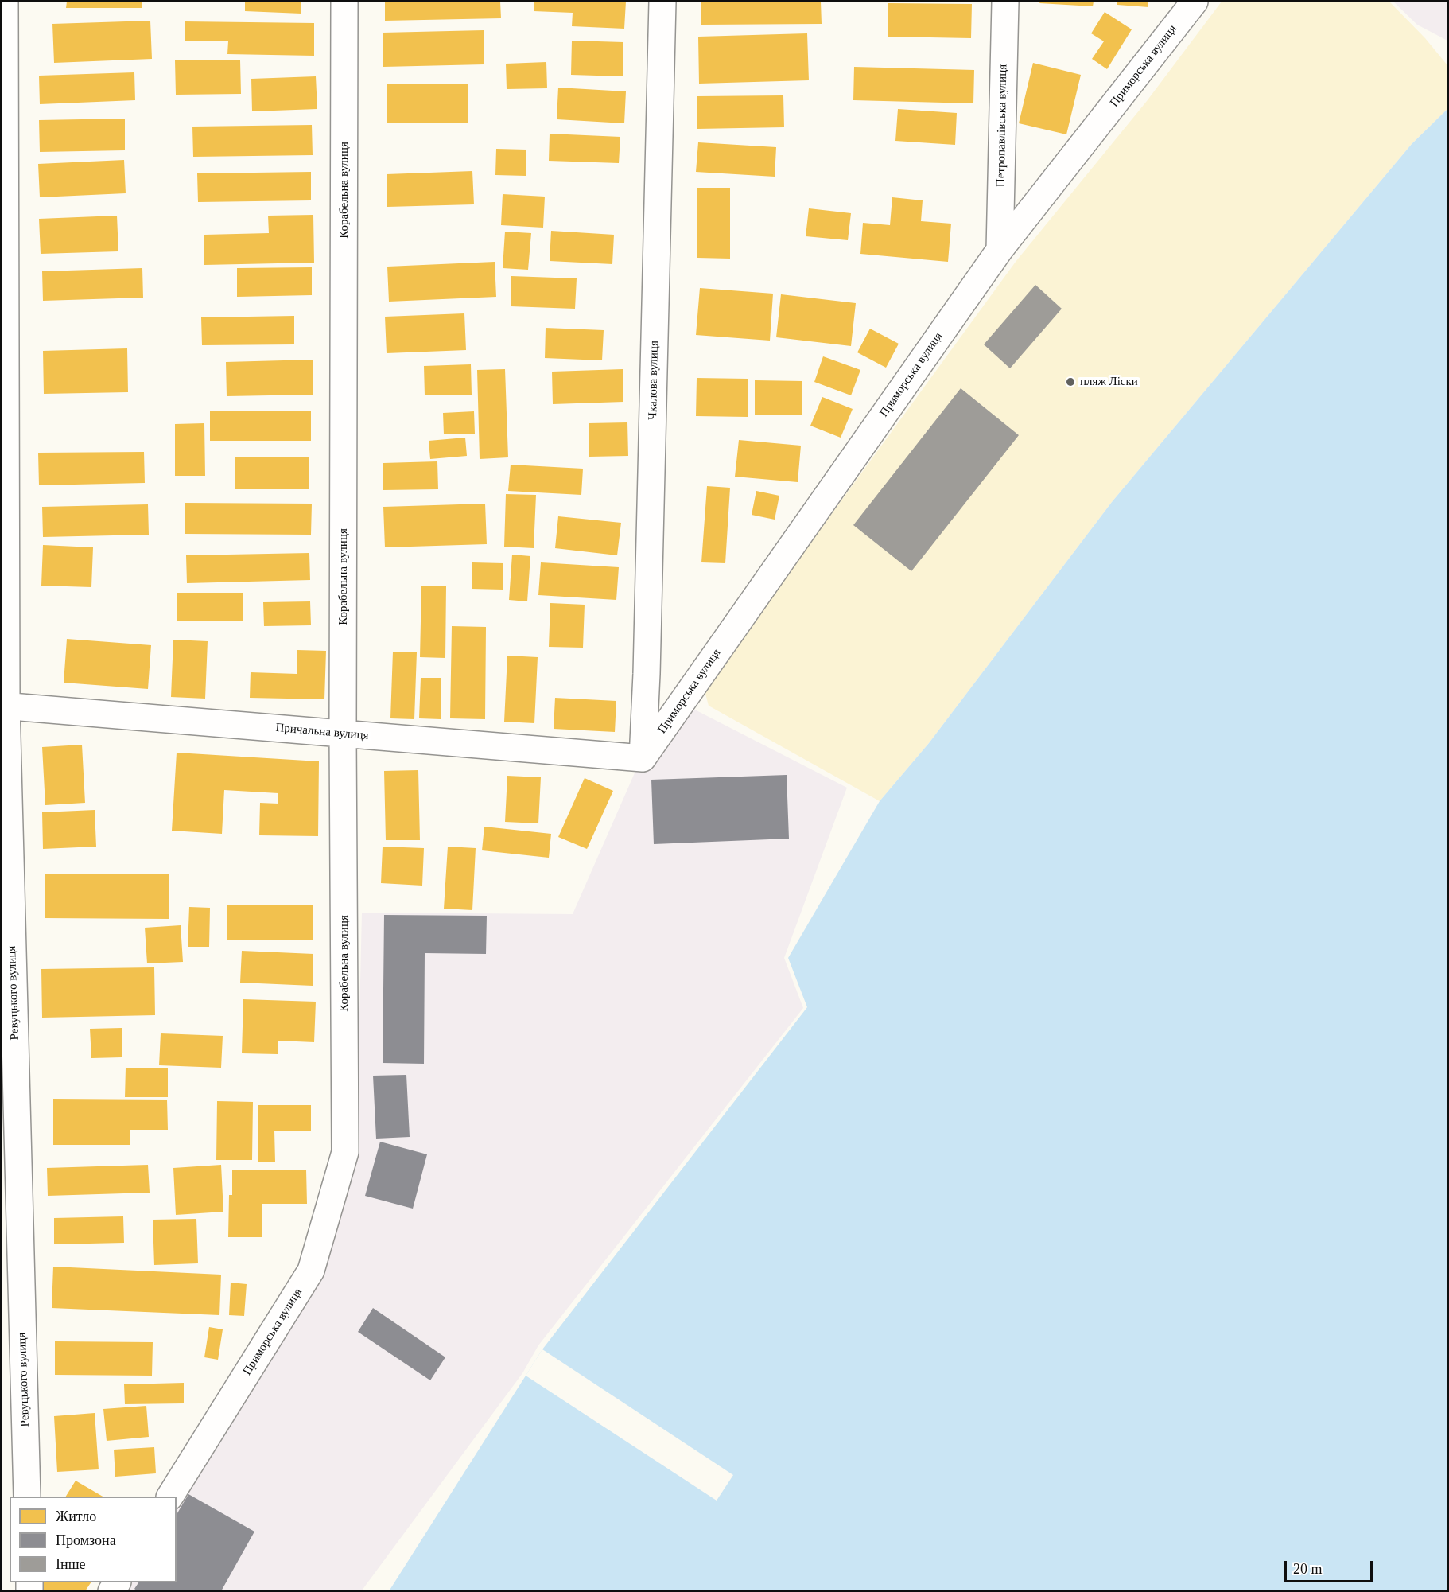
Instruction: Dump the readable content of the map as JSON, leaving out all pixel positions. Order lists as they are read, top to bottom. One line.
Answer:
{"streets":{"street":["Приморська вулиця","Петропавлівська вулиця","Корабельна вулиця","Чкалова вулиця","Причальна вулиця","Ревуцького вулиця"]},"crossings":[["Приморська вулиця","Петропавлівська вулиця"],["Приморська вулиця","Корабельна вулиця"],["Приморська вулиця","Чкалова вулиця"],["Приморська вулиця","Причальна вулиця"],["Корабельна вулиця","Причальна вулиця"],["Чкалова вулиця","Причальна вулиця"],["Причальна вулиця","Ревуцького вулиця"]],"places":["пляж Ліски"],"legend":["Житло","Промзона","Інше"],"scale_bar":"20 m"}
